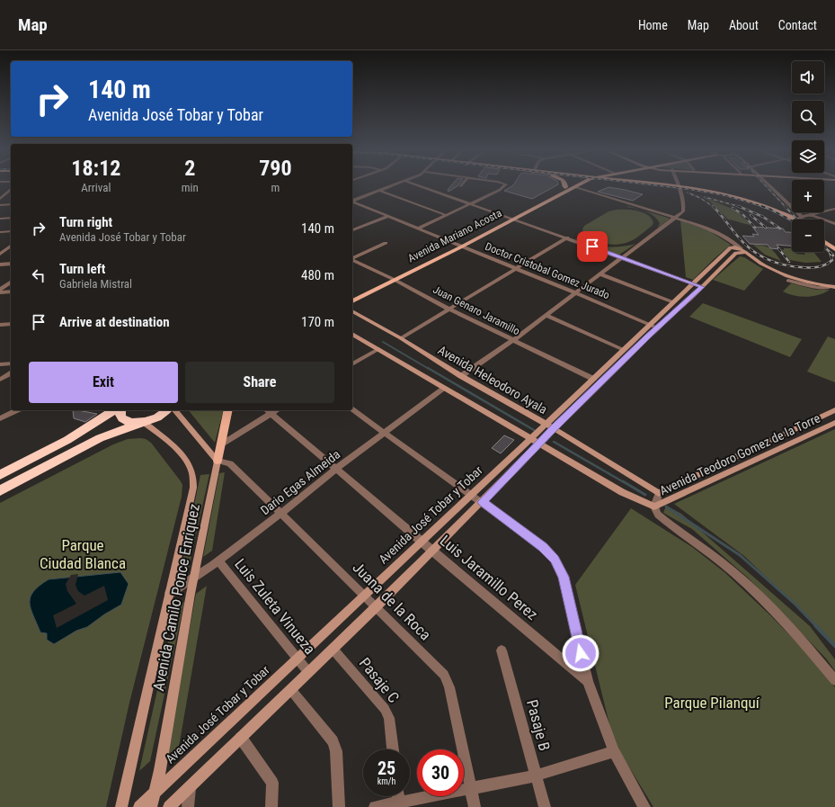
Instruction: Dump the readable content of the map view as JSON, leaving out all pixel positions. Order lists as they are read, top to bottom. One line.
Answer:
{"streets":{"main road":["Avenida Mariano Acosta"],"street":["Doctor Cristobal Gomez Jurado","Juan Genaro Jaramillo","Avenida Heleodoro Ayala","Avenida Teodoro Gomez de la Torre","Dario Egas Almeida","Avenida José Tobar y Tobar","Luis Jaramillo Perez","Avenida Camilo Ponce Enriquez","Juana de la Roca","Luis Zuleta Vinueza","Pasaje C","Pasaje B"]},"crossings":[["Avenida Mariano Acosta","Doctor Cristobal Gomez Jurado"],["Avenida Mariano Acosta","Juan Genaro Jaramillo"],["Doctor Cristobal Gomez Jurado","Avenida José Tobar y Tobar"],["Juan Genaro Jaramillo","Avenida José Tobar y Tobar"],["Avenida Heleodoro Ayala","Avenida Teodoro Gomez de la Torre"],["Avenida Heleodoro Ayala","Avenida José Tobar y Tobar"],["Dario Egas Almeida","Luis Jaramillo Perez"],["Dario Egas Almeida","Avenida Camilo Ponce Enriquez"],["Dario Egas Almeida","Juana de la Roca"],["Dario Egas Almeida","Luis Zuleta Vinueza"],["Avenida José Tobar y Tobar","Luis Jaramillo Perez"],["Avenida José Tobar y Tobar","Avenida Camilo Ponce Enriquez"],["Avenida José Tobar y Tobar","Juana de la Roca"],["Avenida José Tobar y Tobar","Luis Zuleta Vinueza"],["Avenida José Tobar y Tobar","Pasaje C"],["Avenida Camilo Ponce Enriquez","Juana de la Roca"]],"parks":["Parque Ciudad Blanca","Parque Pilanquí"],"page":{"header":"Map","nav":["Home","Map","About","Contact"],"map_buttons":["+","−"],"turn":["140 m","Avenida José Tobar y Tobar"],"eta":["18:12","Arrival","2","min","790","m"],"list":[{"name":"Turn right","note":"Avenida José Tobar y Tobar","value":"140 m"},{"name":"Turn left","note":"Gabriela Mistral","value":"480 m"},{"name":"Arrive at destination","value":"170 m"}],"buttons":["Exit","Share"],"speed":"25 km/h","limit":"30"}}
